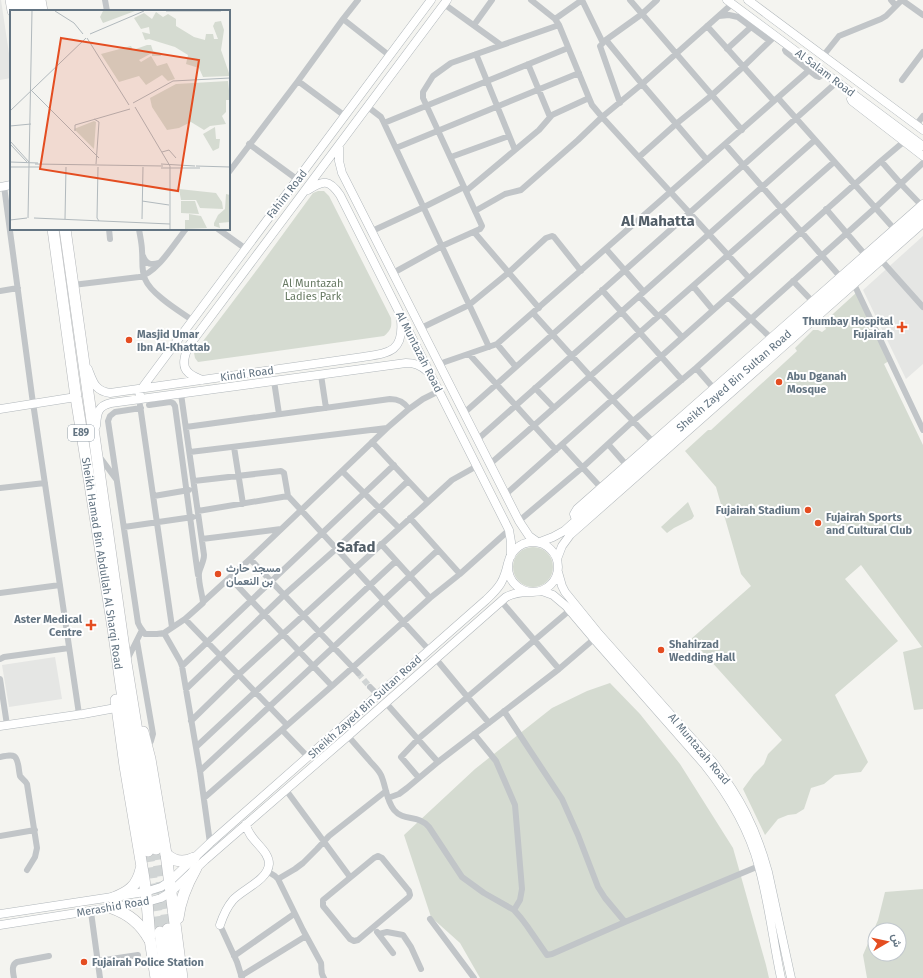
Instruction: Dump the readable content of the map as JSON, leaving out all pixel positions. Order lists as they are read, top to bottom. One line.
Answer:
{"streets":{"highway":["E89","Sheikh Hamad Bin Abdullah Al Sharqi Road"],"street":["Al Salam Road","Fahim Road","Al Muntazah Road","Kindi Road","Sheikh Zayed Bin Sultan Road","Merashid Road"]},"crossings":[["Fahim Road","Al Muntazah Road"],["Fahim Road","Kindi Road"],["Al Muntazah Road","Kindi Road"],["Al Muntazah Road","Sheikh Zayed Bin Sultan Road"],["Kindi Road","Sheikh Hamad Bin Abdullah Al Sharqi Road"],["Sheikh Zayed Bin Sultan Road","Merashid Road"]],"districts":["Al Mahatta","Safad"],"parks":["Al Muntazah Ladies Park"],"places":{"health":["Thumbay Hospital Fujairah","Aster Medical Centre"],"other":["Masjid Umar Ibn Al-Khattab","Abu Dganah Mosque","Fujairah Stadium","Fujairah Sports and Cultural Club","مسجد حارث بن النعمان","Shahirzad Wedding Hall","Fujairah Police Station"]},"north":"right"}
